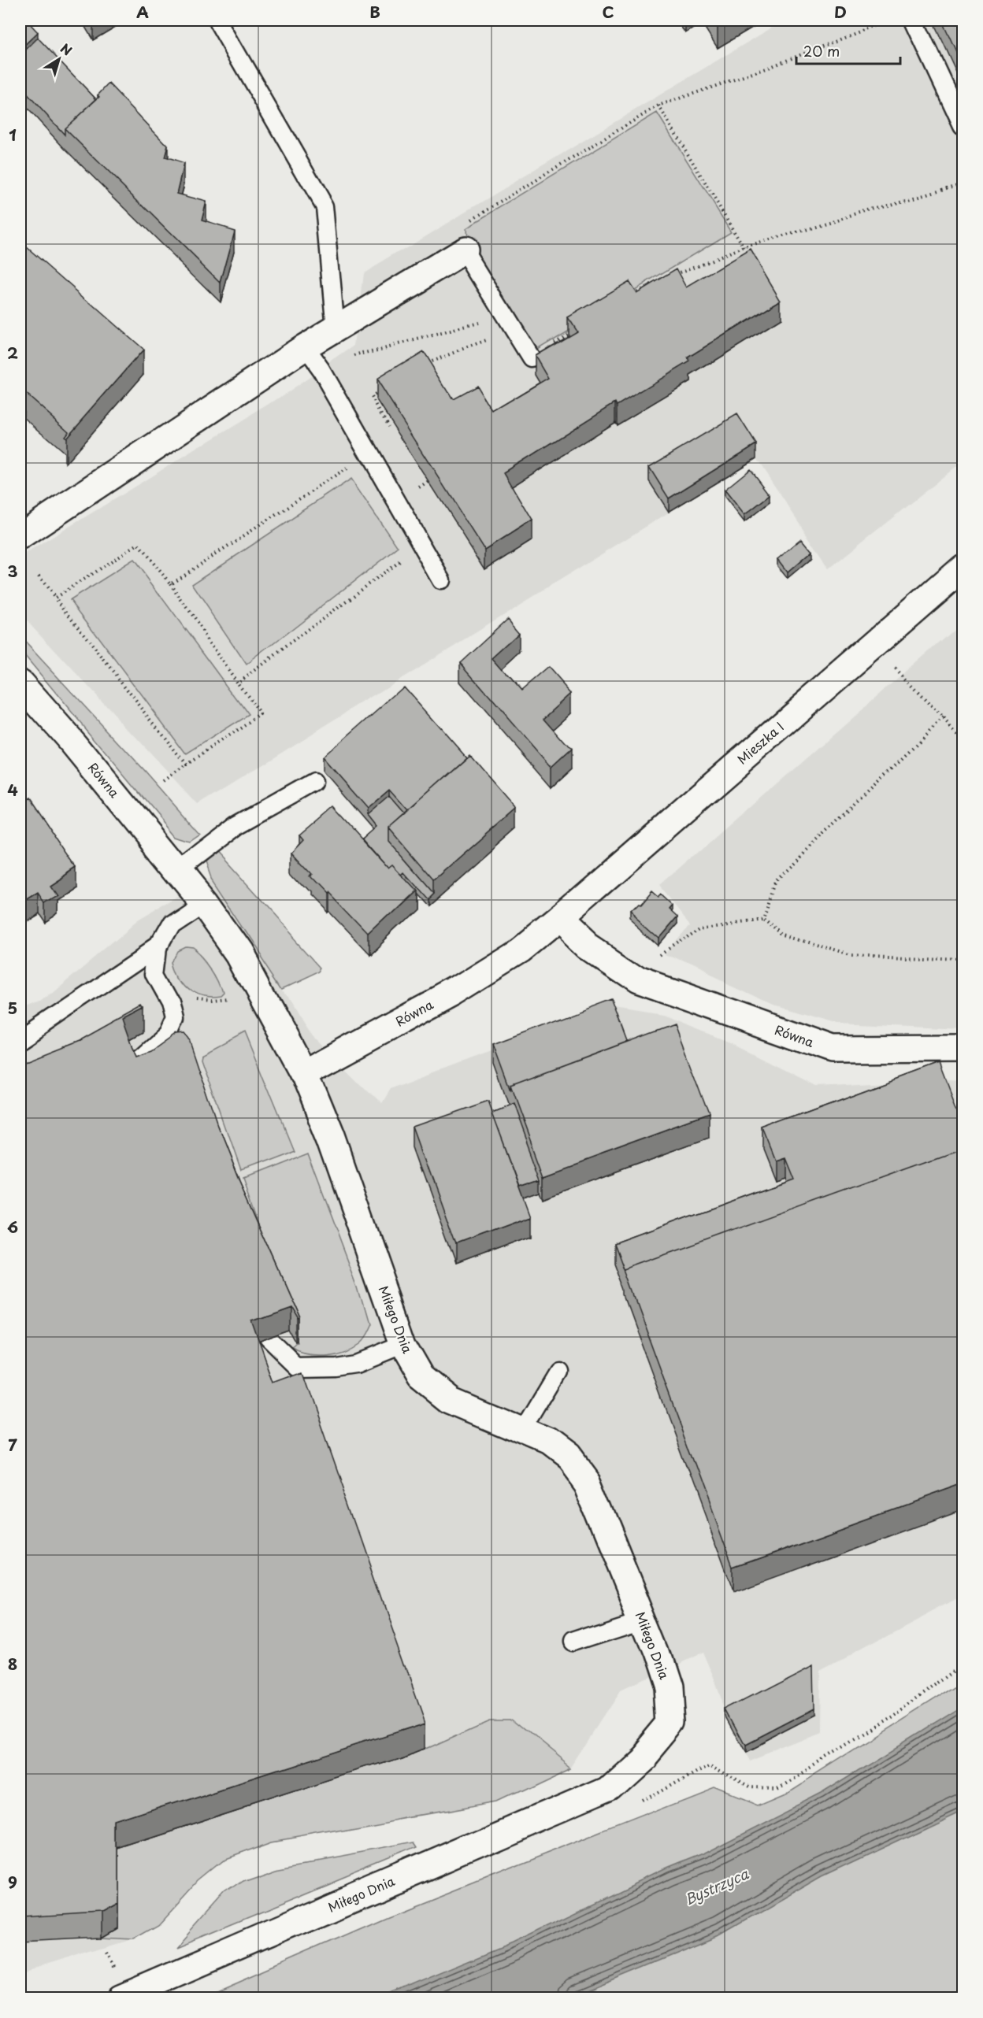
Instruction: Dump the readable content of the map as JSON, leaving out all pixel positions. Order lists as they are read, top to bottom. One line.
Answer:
{"streets":{"street":["Mieszka I","Równa","Miłego Dnia"]},"crossings":[["Mieszka I","Równa"],["Równa","Miłego Dnia"]],"water":["Bystrzyca"],"scale_bar":"20 m","north":"top right","grid":{"columns":["A","B","C","D"],"rows":["1","2","3","4","5","6","7","8","9"]}}
